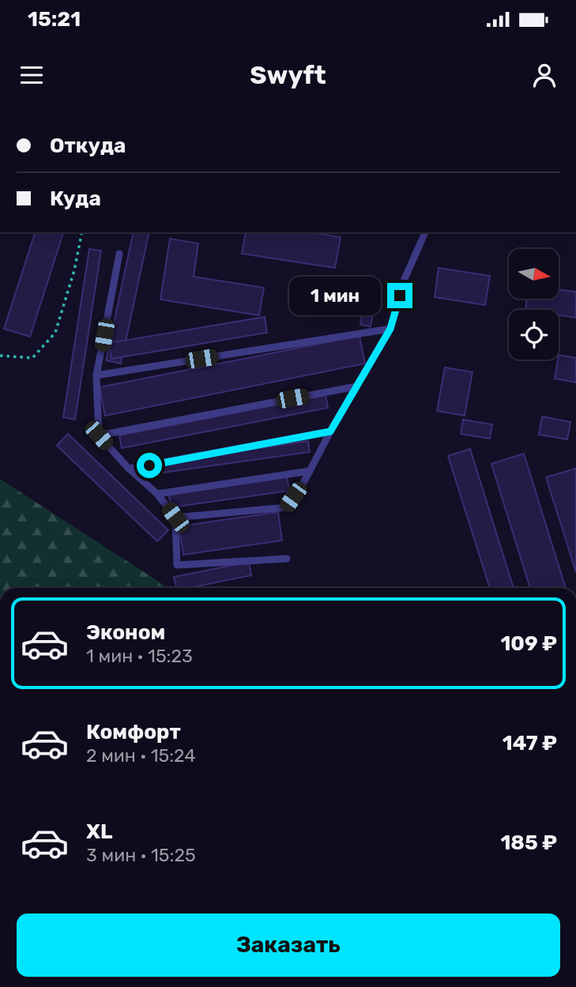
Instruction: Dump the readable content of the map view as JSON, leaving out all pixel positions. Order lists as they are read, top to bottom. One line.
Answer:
{"north":"right","page":{"status":"15:21","header":"Swyft","banner":["Откуда","Куда"],"bubble":"1 мин","list":[{"name":"Эконом","note":"1 мин · 15:23","value":"109 ₽"},{"name":"Комфорт","note":"2 мин · 15:24","value":"147 ₽"},{"name":"XL","note":"3 мин · 15:25","value":"185 ₽"}],"buttons":"Заказать"}}
